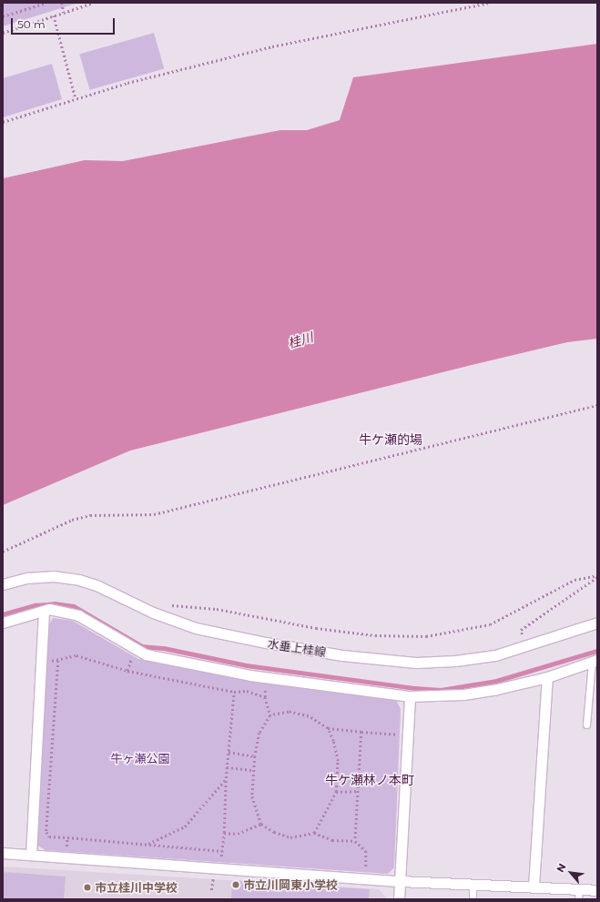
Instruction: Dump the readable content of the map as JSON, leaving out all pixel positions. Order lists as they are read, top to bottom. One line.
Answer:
{"streets":{"street":["水垂上桂線"]},"districts":["牛ケ瀬的場","牛ケ瀬林ノ本町"],"water":["桂川"],"parks":["牛ヶ瀬公園"],"places":["市立川岡東小学校","市立桂川中学校"],"scale_bar":"50 m","north":"top left"}
